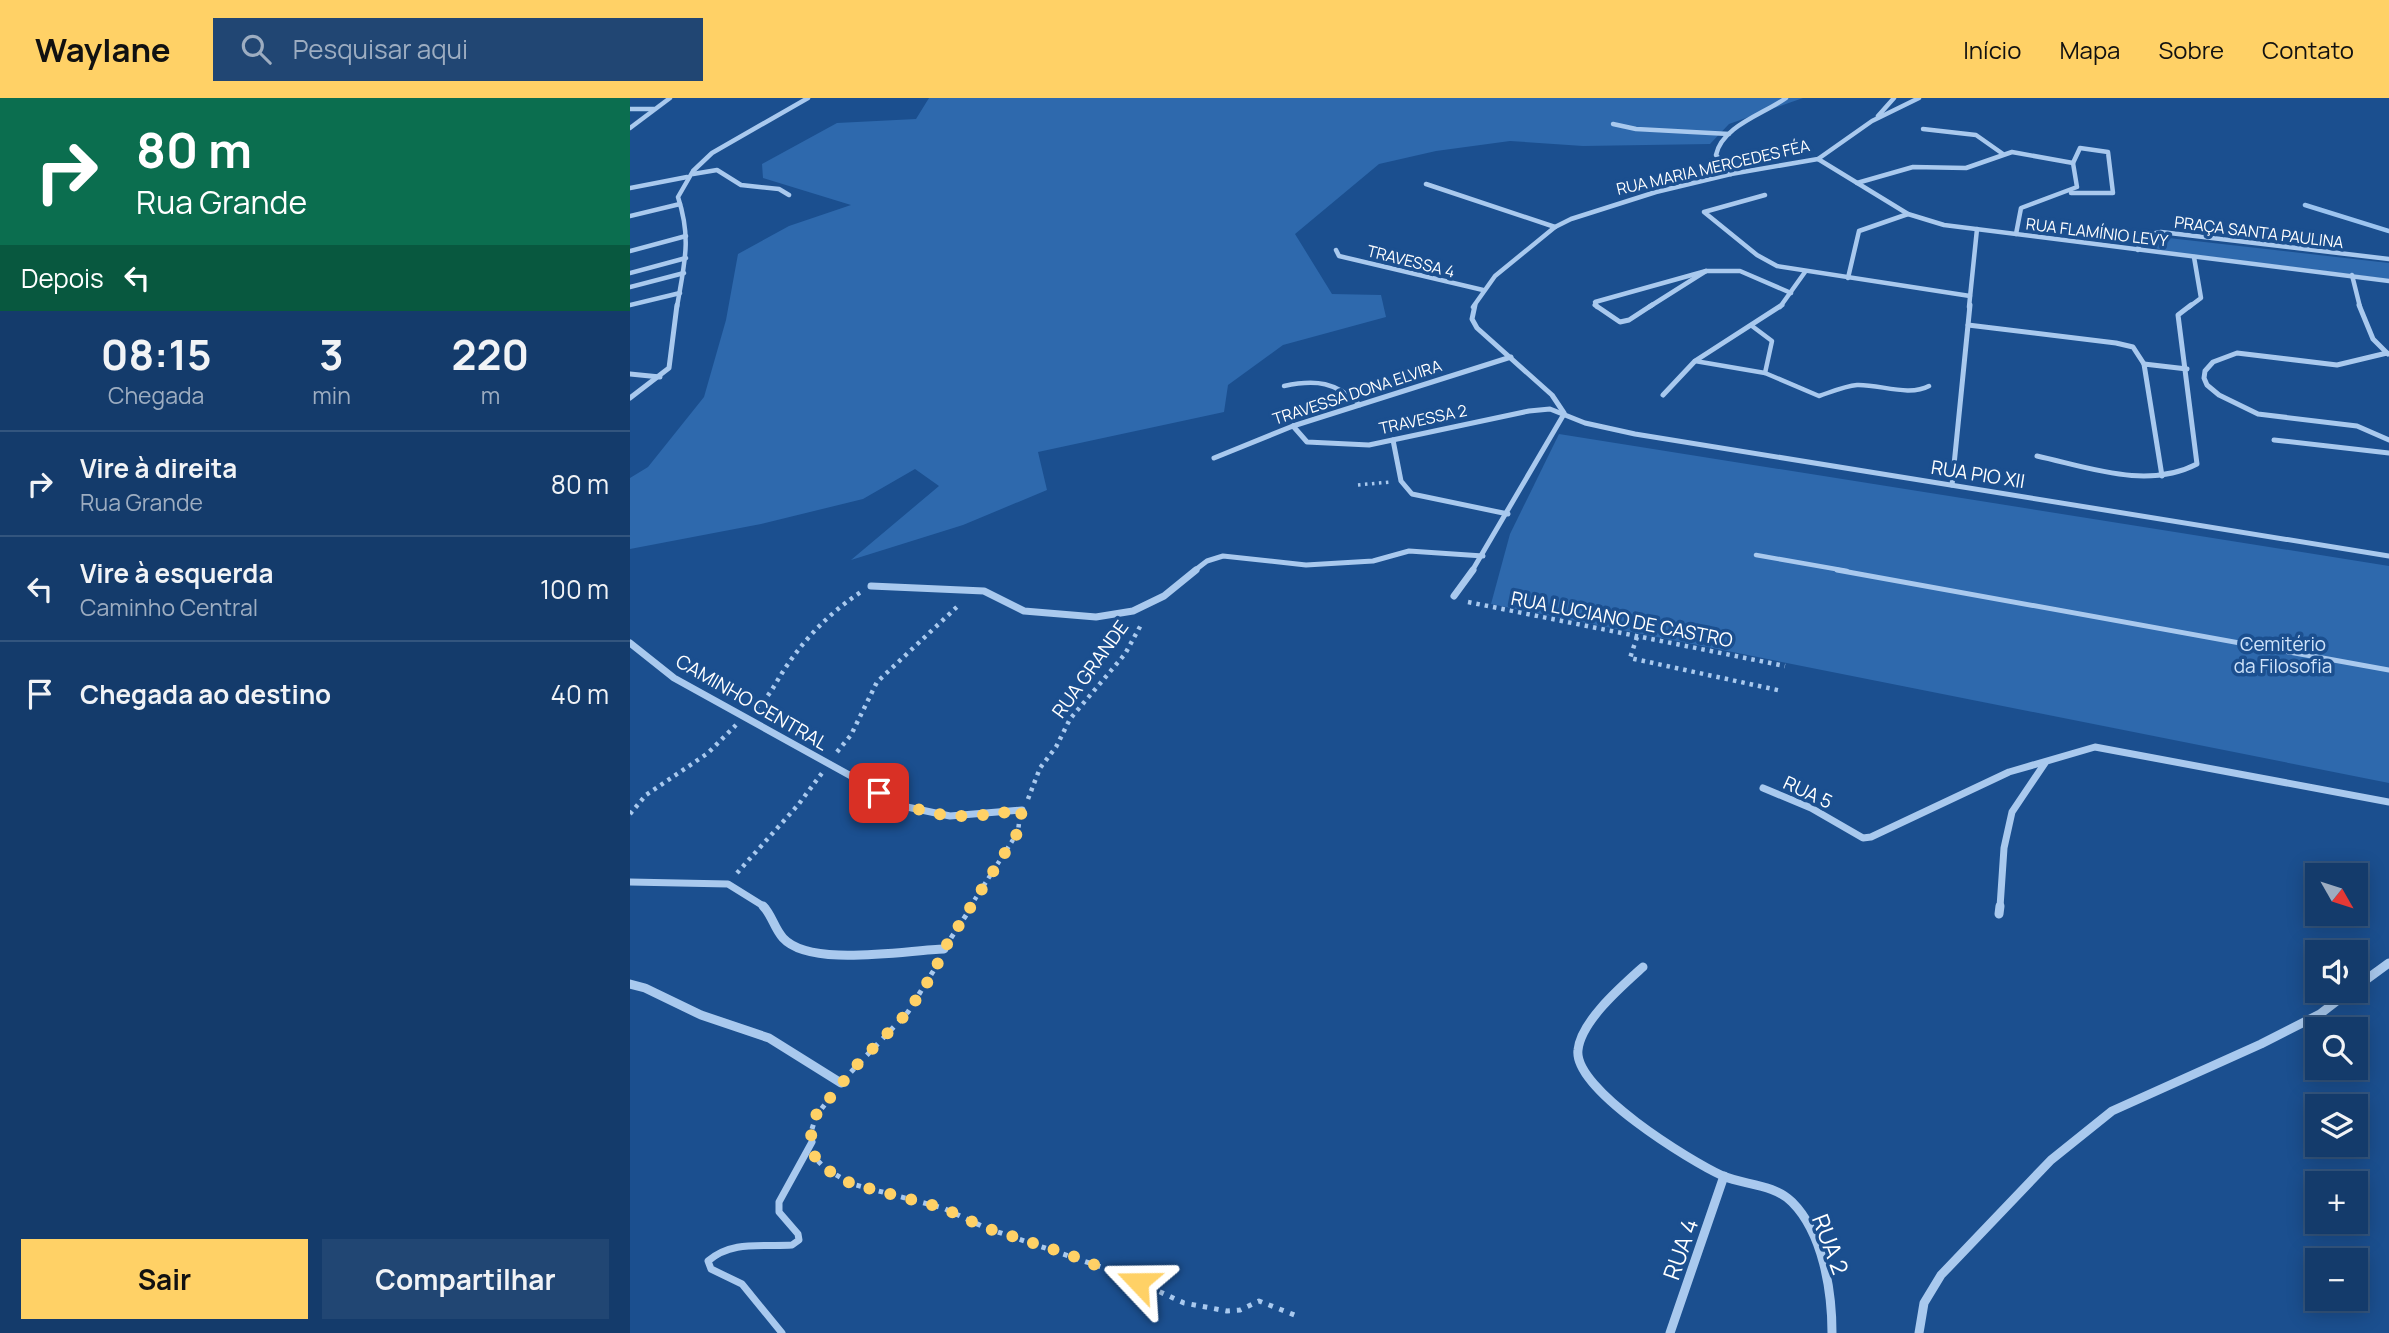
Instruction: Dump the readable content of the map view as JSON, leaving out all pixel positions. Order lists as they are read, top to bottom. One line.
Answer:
{"streets":{"street":["RUA MARIA MERCEDES FÉA","RUA FLAMÍNIO LEVY","PRAÇA SANTA PAULINA","TRAVESSA 4","TRAVESSA DONA ELVIRA","TRAVESSA 2","RUA PIO XII","CAMINHO CENTRAL","RUA 5","RUA 2","RUA 4"],"path":["RUA LUCIANO DE CASTRO","RUA GRANDE"]},"crossings":[["RUA MARIA MERCEDES FÉA","RUA FLAMÍNIO LEVY"],["RUA MARIA MERCEDES FÉA","TRAVESSA 4"],["RUA MARIA MERCEDES FÉA","TRAVESSA DONA ELVIRA"],["RUA MARIA MERCEDES FÉA","TRAVESSA 2"],["RUA MARIA MERCEDES FÉA","RUA PIO XII"],["RUA FLAMÍNIO LEVY","PRAÇA SANTA PAULINA"],["TRAVESSA DONA ELVIRA","TRAVESSA 2"],["TRAVESSA 2","RUA PIO XII"],["RUA GRANDE","CAMINHO CENTRAL"],["RUA 2","RUA 4"]],"parks":["Cemitério da Filosofia"],"north":"bottom right","page":{"header":"Waylane","search":"Pesquisar aqui","nav":["Início","Mapa","Sobre","Contato"],"turn":["80 m","Rua Grande"],"then":"Depois","eta":["08:15","Chegada","3","min","220","m"],"list":[{"name":"Vire à direita","note":"Rua Grande","value":"80 m"},{"name":"Vire à esquerda","note":"Caminho Central","value":"100 m"},{"name":"Chegada ao destino","value":"40 m"}],"map_buttons":["+","−"],"buttons":["Sair","Compartilhar"]}}
